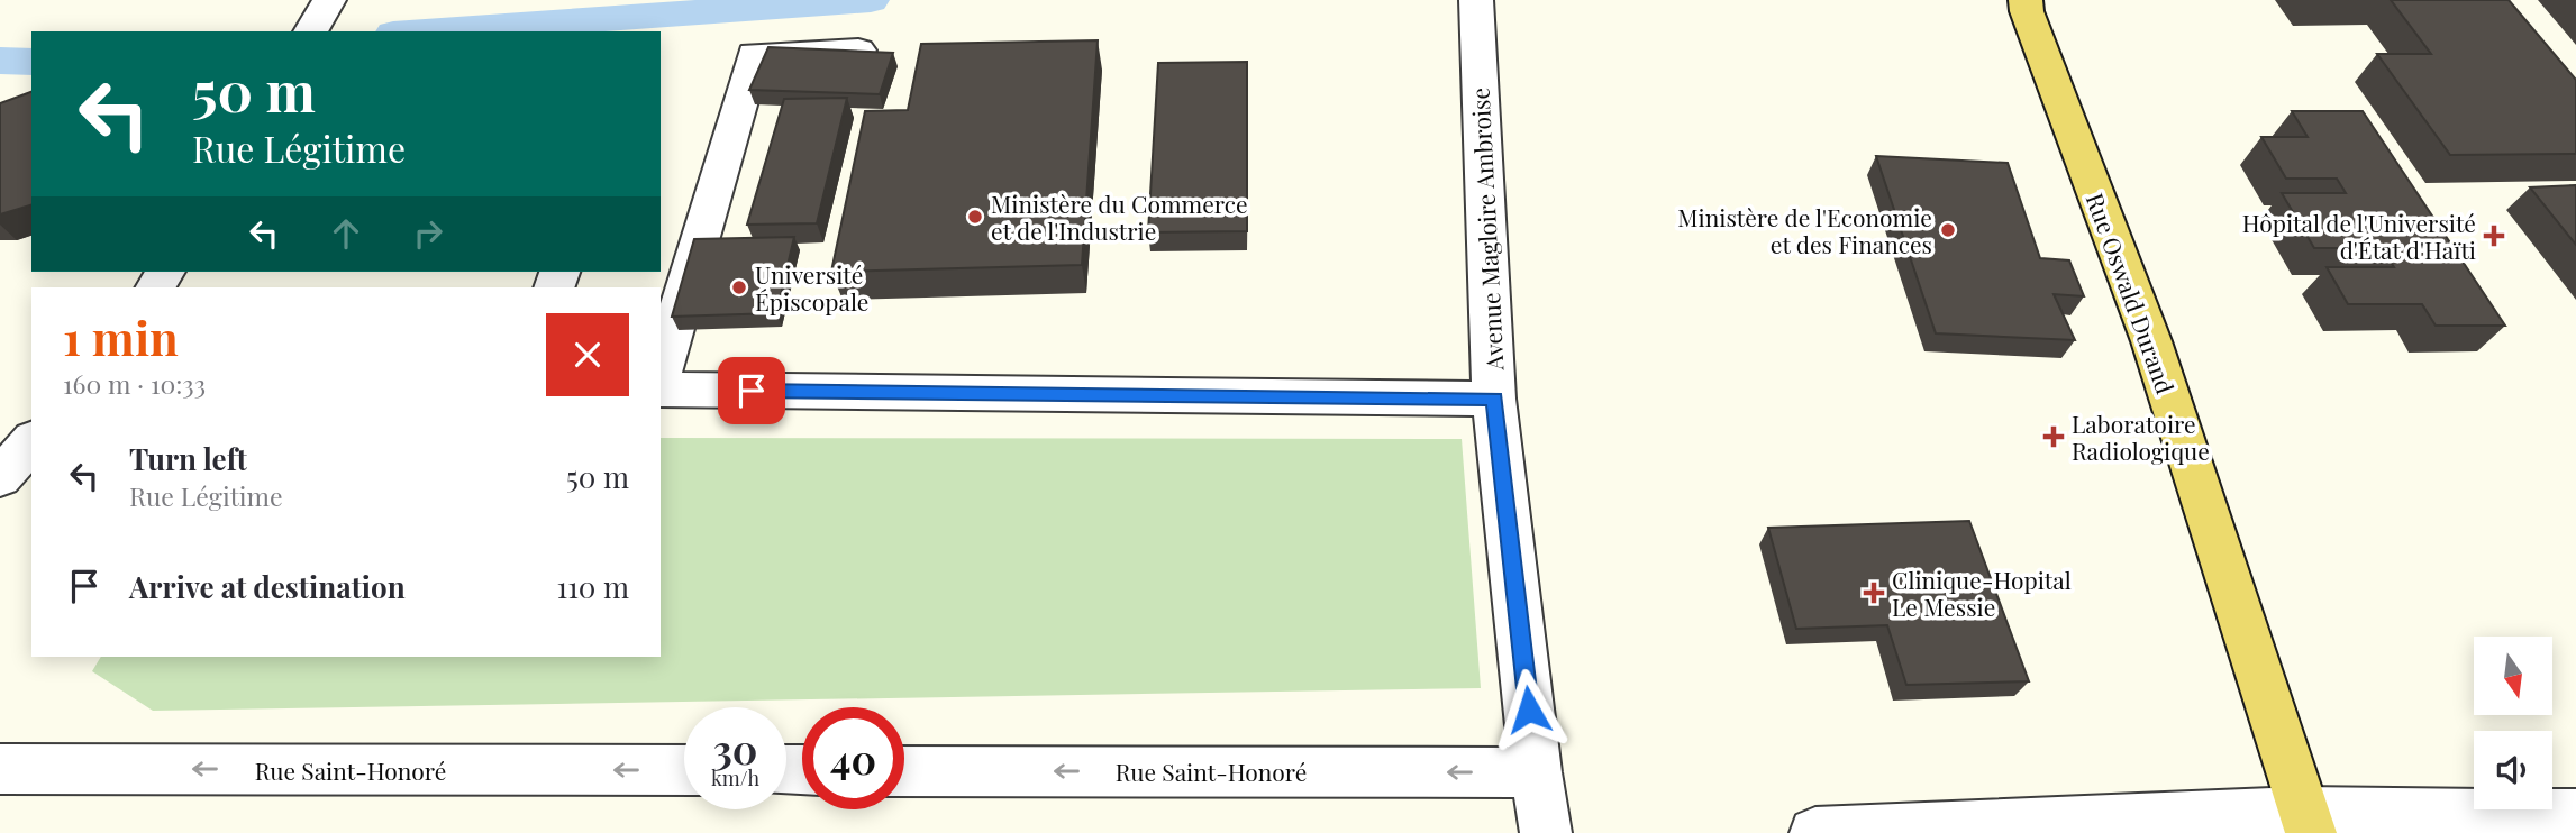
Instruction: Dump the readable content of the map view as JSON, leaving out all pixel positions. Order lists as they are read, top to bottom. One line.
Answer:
{"streets":{"main road":["Rue Oswald Durand"],"street":["Avenue Magloire Ambroise","Rue Saint-Honoré"]},"crossings":[["Avenue Magloire Ambroise","Rue Saint-Honoré"]],"places":{"other":["Ministère du Commerce et de l'Industrie","Ministère de l'Economie et des Finances","Université Épiscopale"],"health":["Hôpital de l'Université d'État d'Haïti","Laboratoire Radiologique","Clinique-Hopital Le Messie"]},"north":"bottom","page":{"turn":["50 m","Rue Légitime"],"heading":["1 min","160 m · 10:33"],"list":[{"name":"Turn left","note":"Rue Légitime","value":"50 m"},{"name":"Arrive at destination","value":"110 m"}],"speed":"30 km/h","limit":"40"}}
